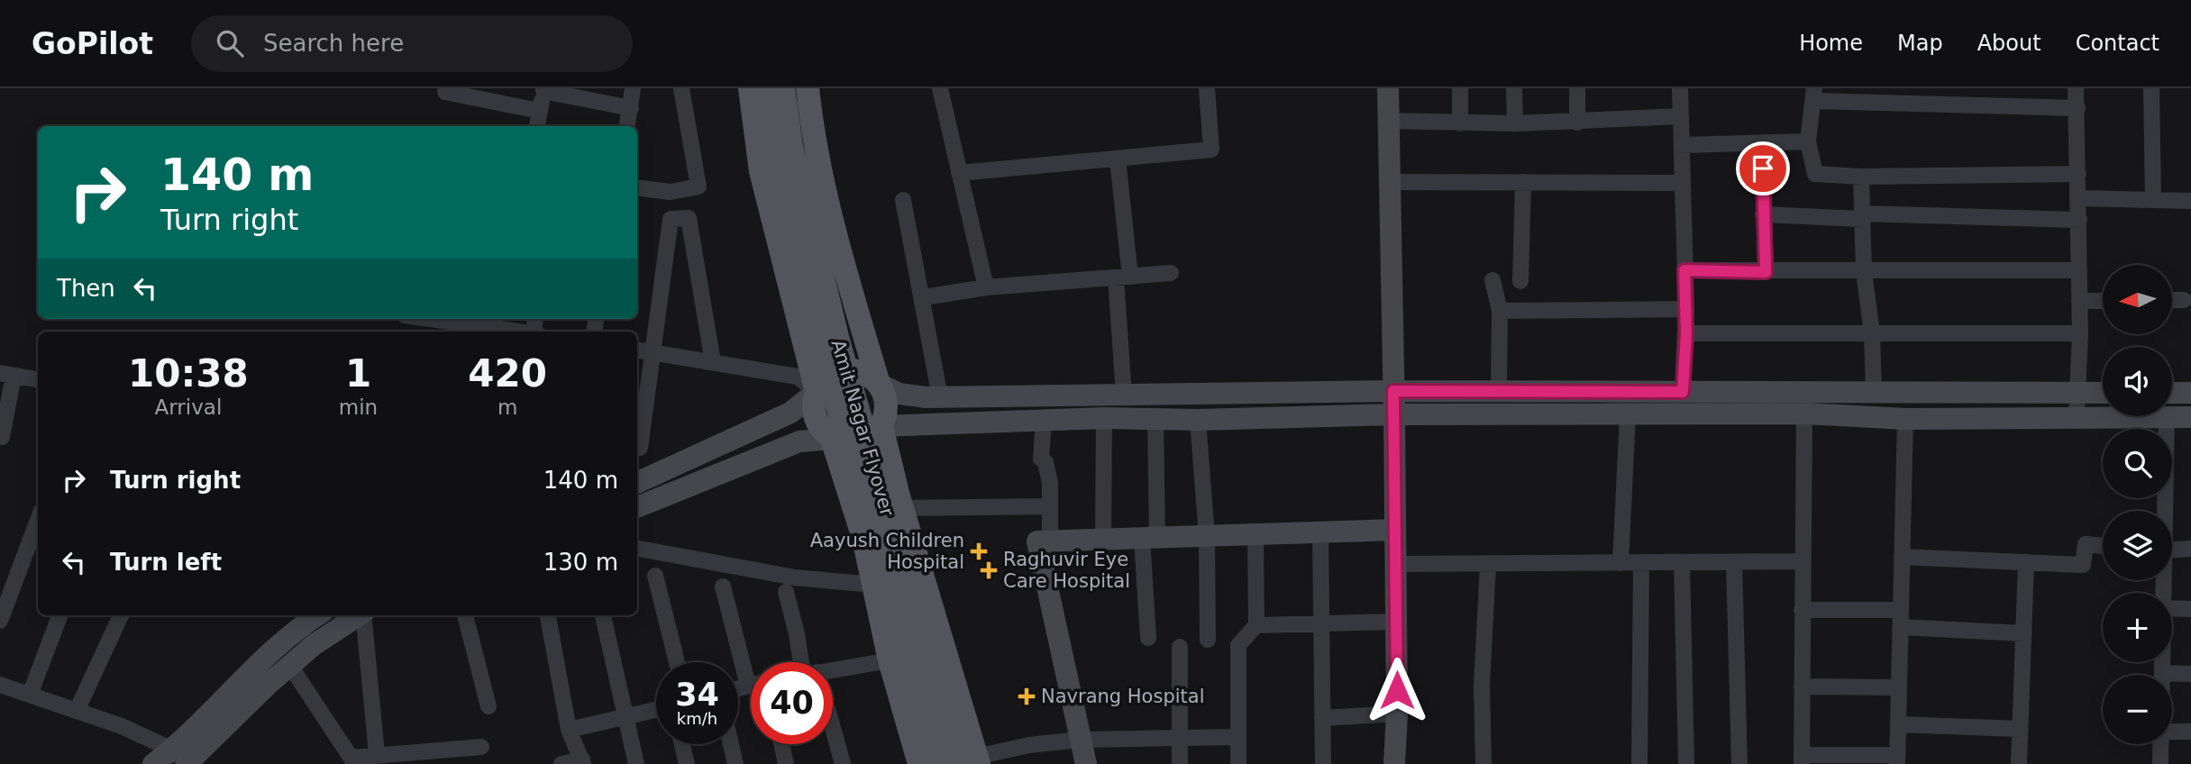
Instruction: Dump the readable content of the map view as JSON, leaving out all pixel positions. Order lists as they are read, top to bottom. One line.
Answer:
{"streets":{"main road":["Amit Nagar Flyover"]},"places":{"health":["Aayush Children Hospital","Raghuvir Eye Care Hospital","Navrang Hospital"]},"north":"left","page":{"header":"GoPilot","search":"Search here","nav":["Home","Map","About","Contact"],"turn":["140 m","Turn right"],"then":"Then","map_buttons":["+","−"],"eta":["10:38","Arrival","1","min","420","m"],"list":[{"name":"Turn right","value":"140 m"},{"name":"Turn left","value":"130 m"}],"speed":"34 km/h","limit":"40"}}
